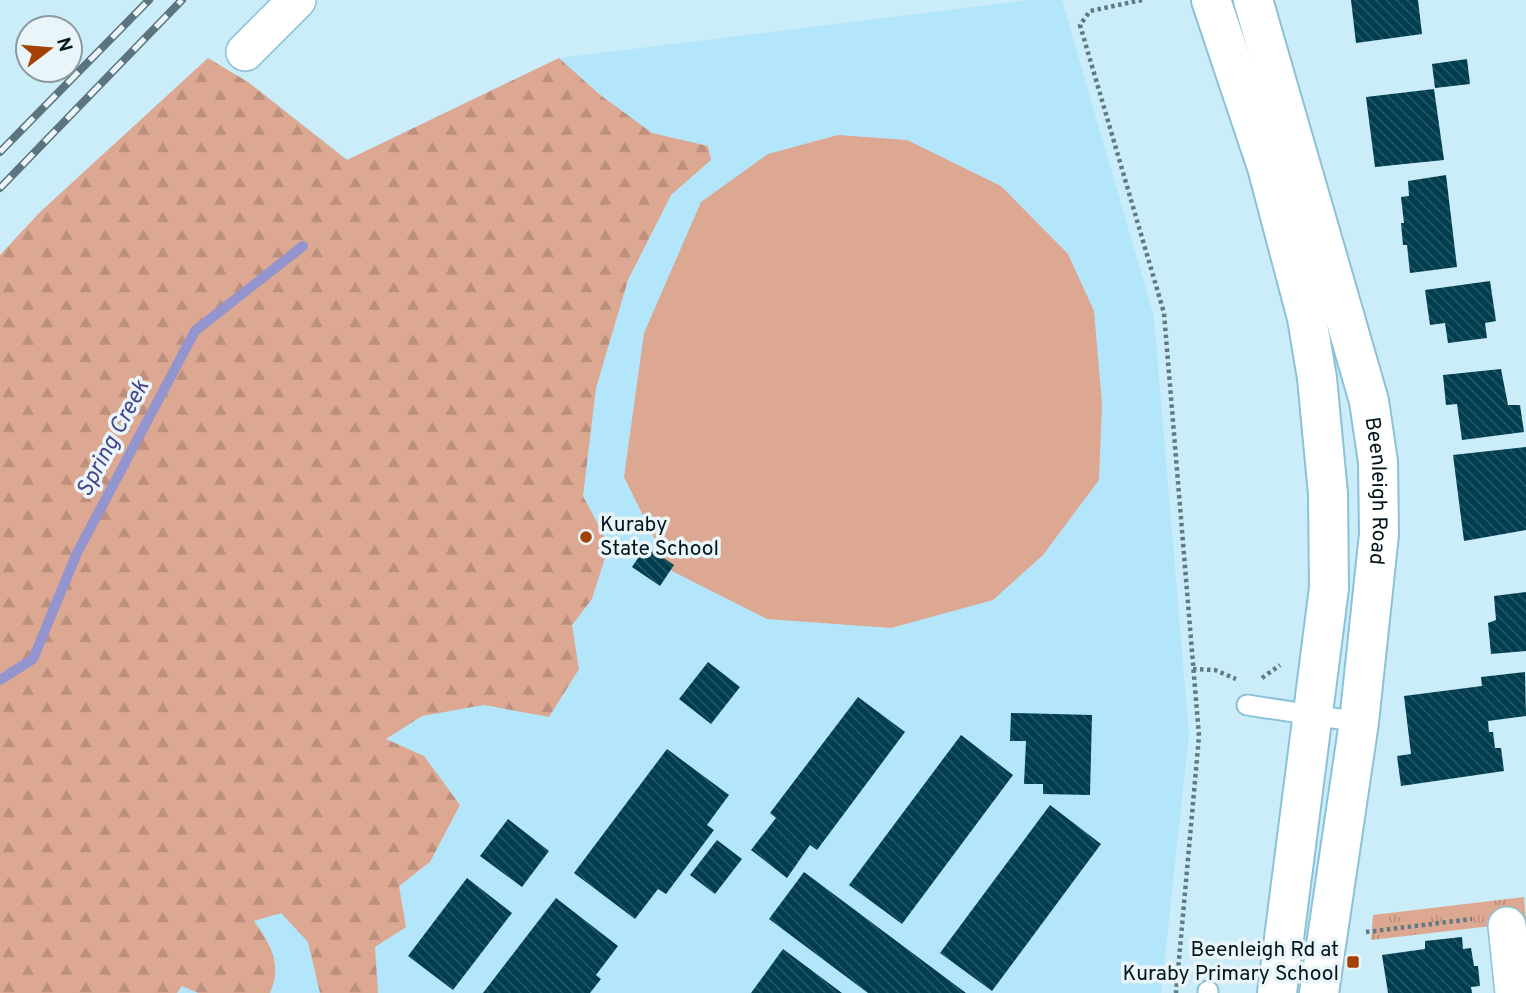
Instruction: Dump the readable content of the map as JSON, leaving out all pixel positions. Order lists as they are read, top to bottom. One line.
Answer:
{"streets":{"main road":["Beenleigh Road"]},"water":["Spring Creek"],"places":{"other":["Kuraby State School"],"transit":["Beenleigh Rd at Kuraby Primary School"]},"north":"right"}
